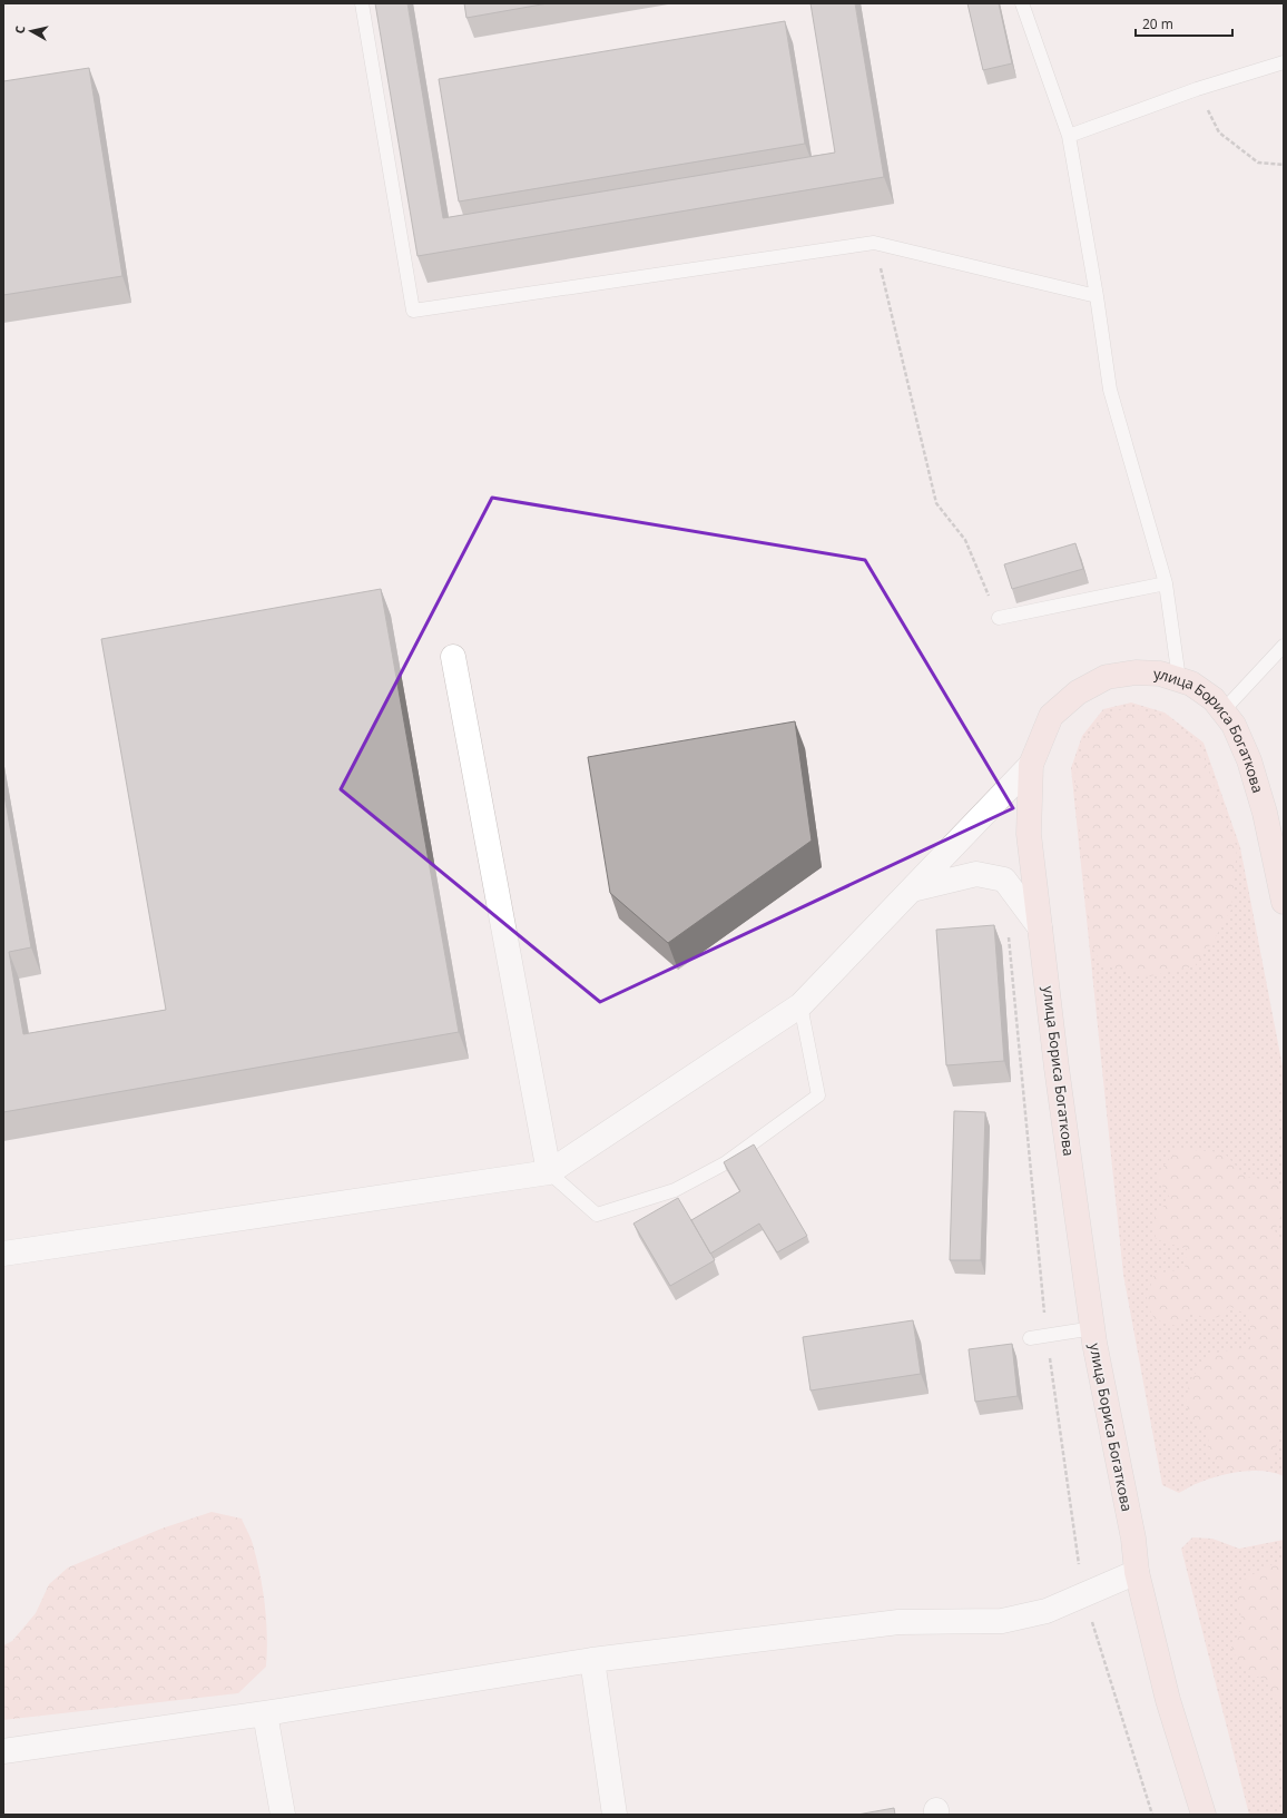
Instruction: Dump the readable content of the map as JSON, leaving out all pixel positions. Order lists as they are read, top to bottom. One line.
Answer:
{"streets":{"main road":["улица Бориса Богаткова"]},"scale_bar":"20 m","north":"left"}
